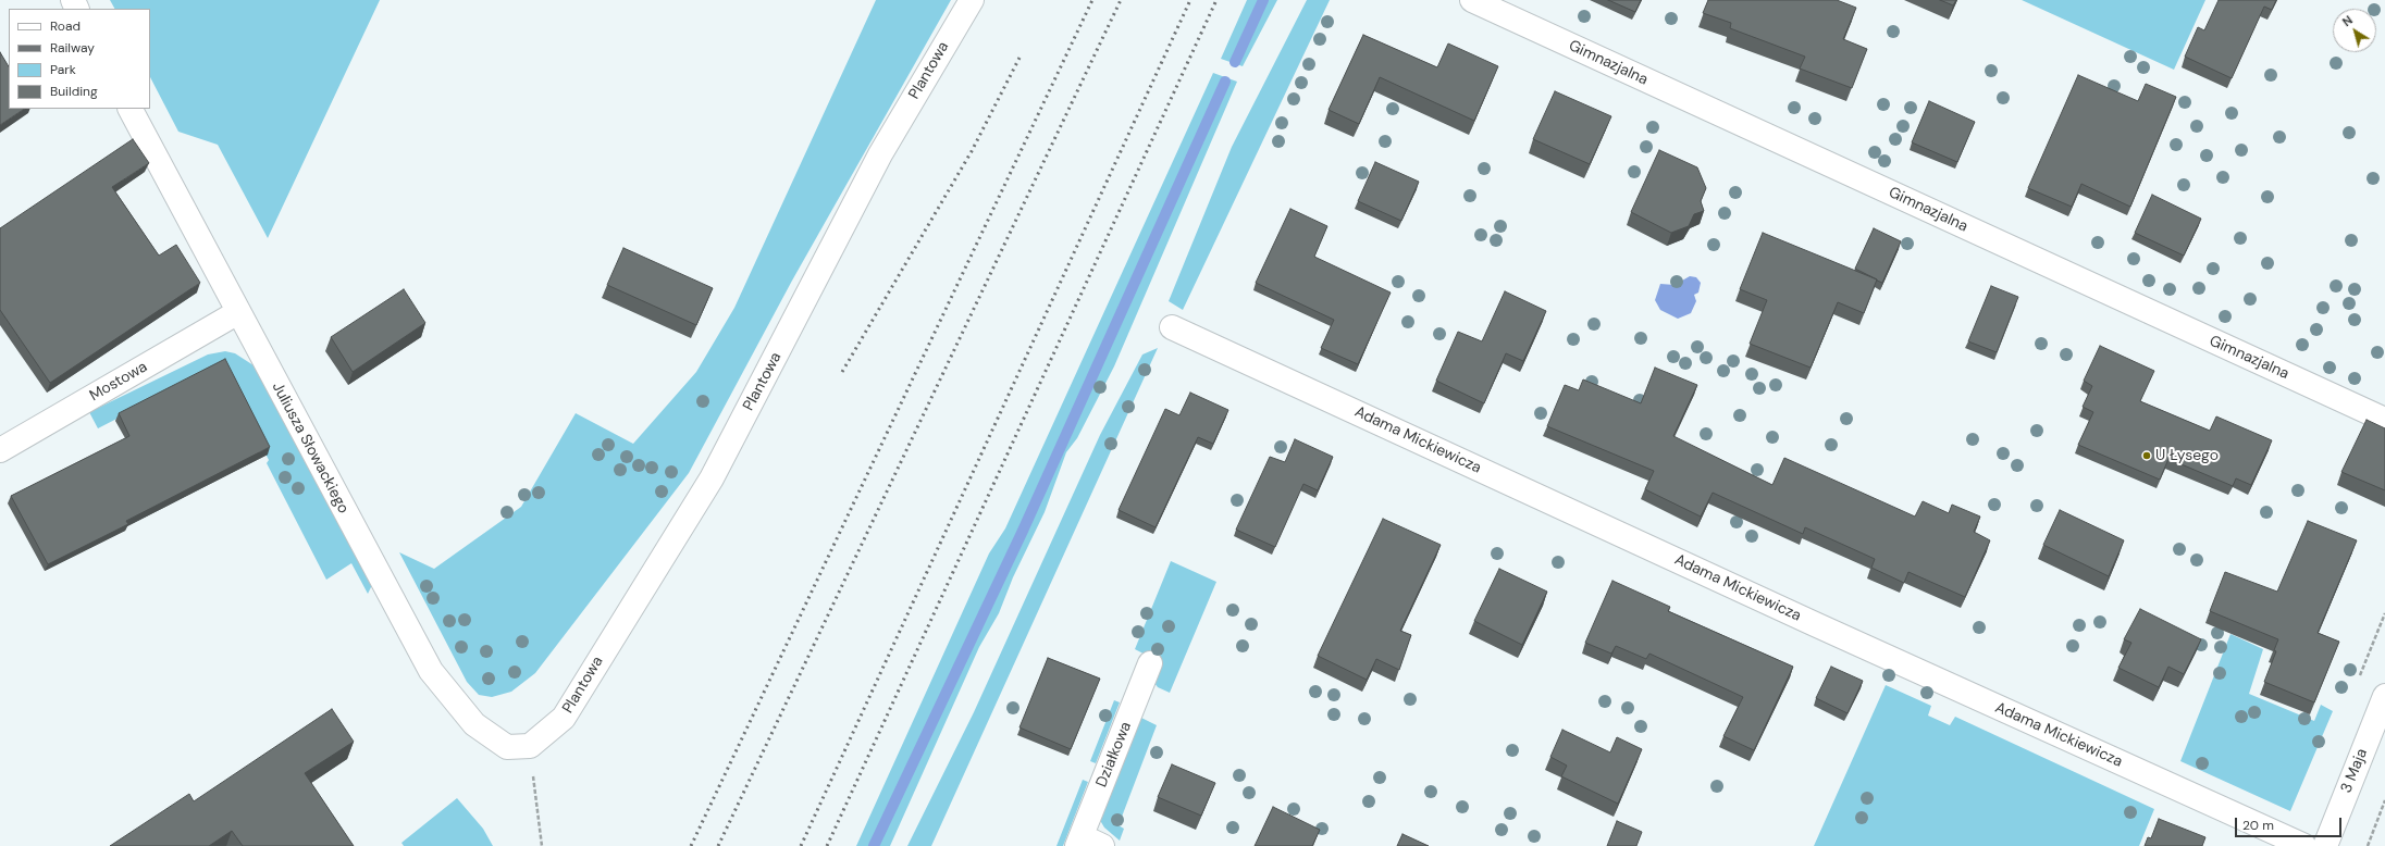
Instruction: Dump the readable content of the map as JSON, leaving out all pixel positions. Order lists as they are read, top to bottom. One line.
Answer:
{"streets":{"street":["Gimnazjalna","Plantowa","Mostowa","Adama Mickiewicza","Juliusza Słowackiego","Działkowa","3 Maja"]},"crossings":[["Plantowa","Juliusza Słowackiego"],["Mostowa","Juliusza Słowackiego"]],"places":["U Łysego"],"legend":["Road","Railway","Park","Building"],"scale_bar":"20 m","north":"top left"}
